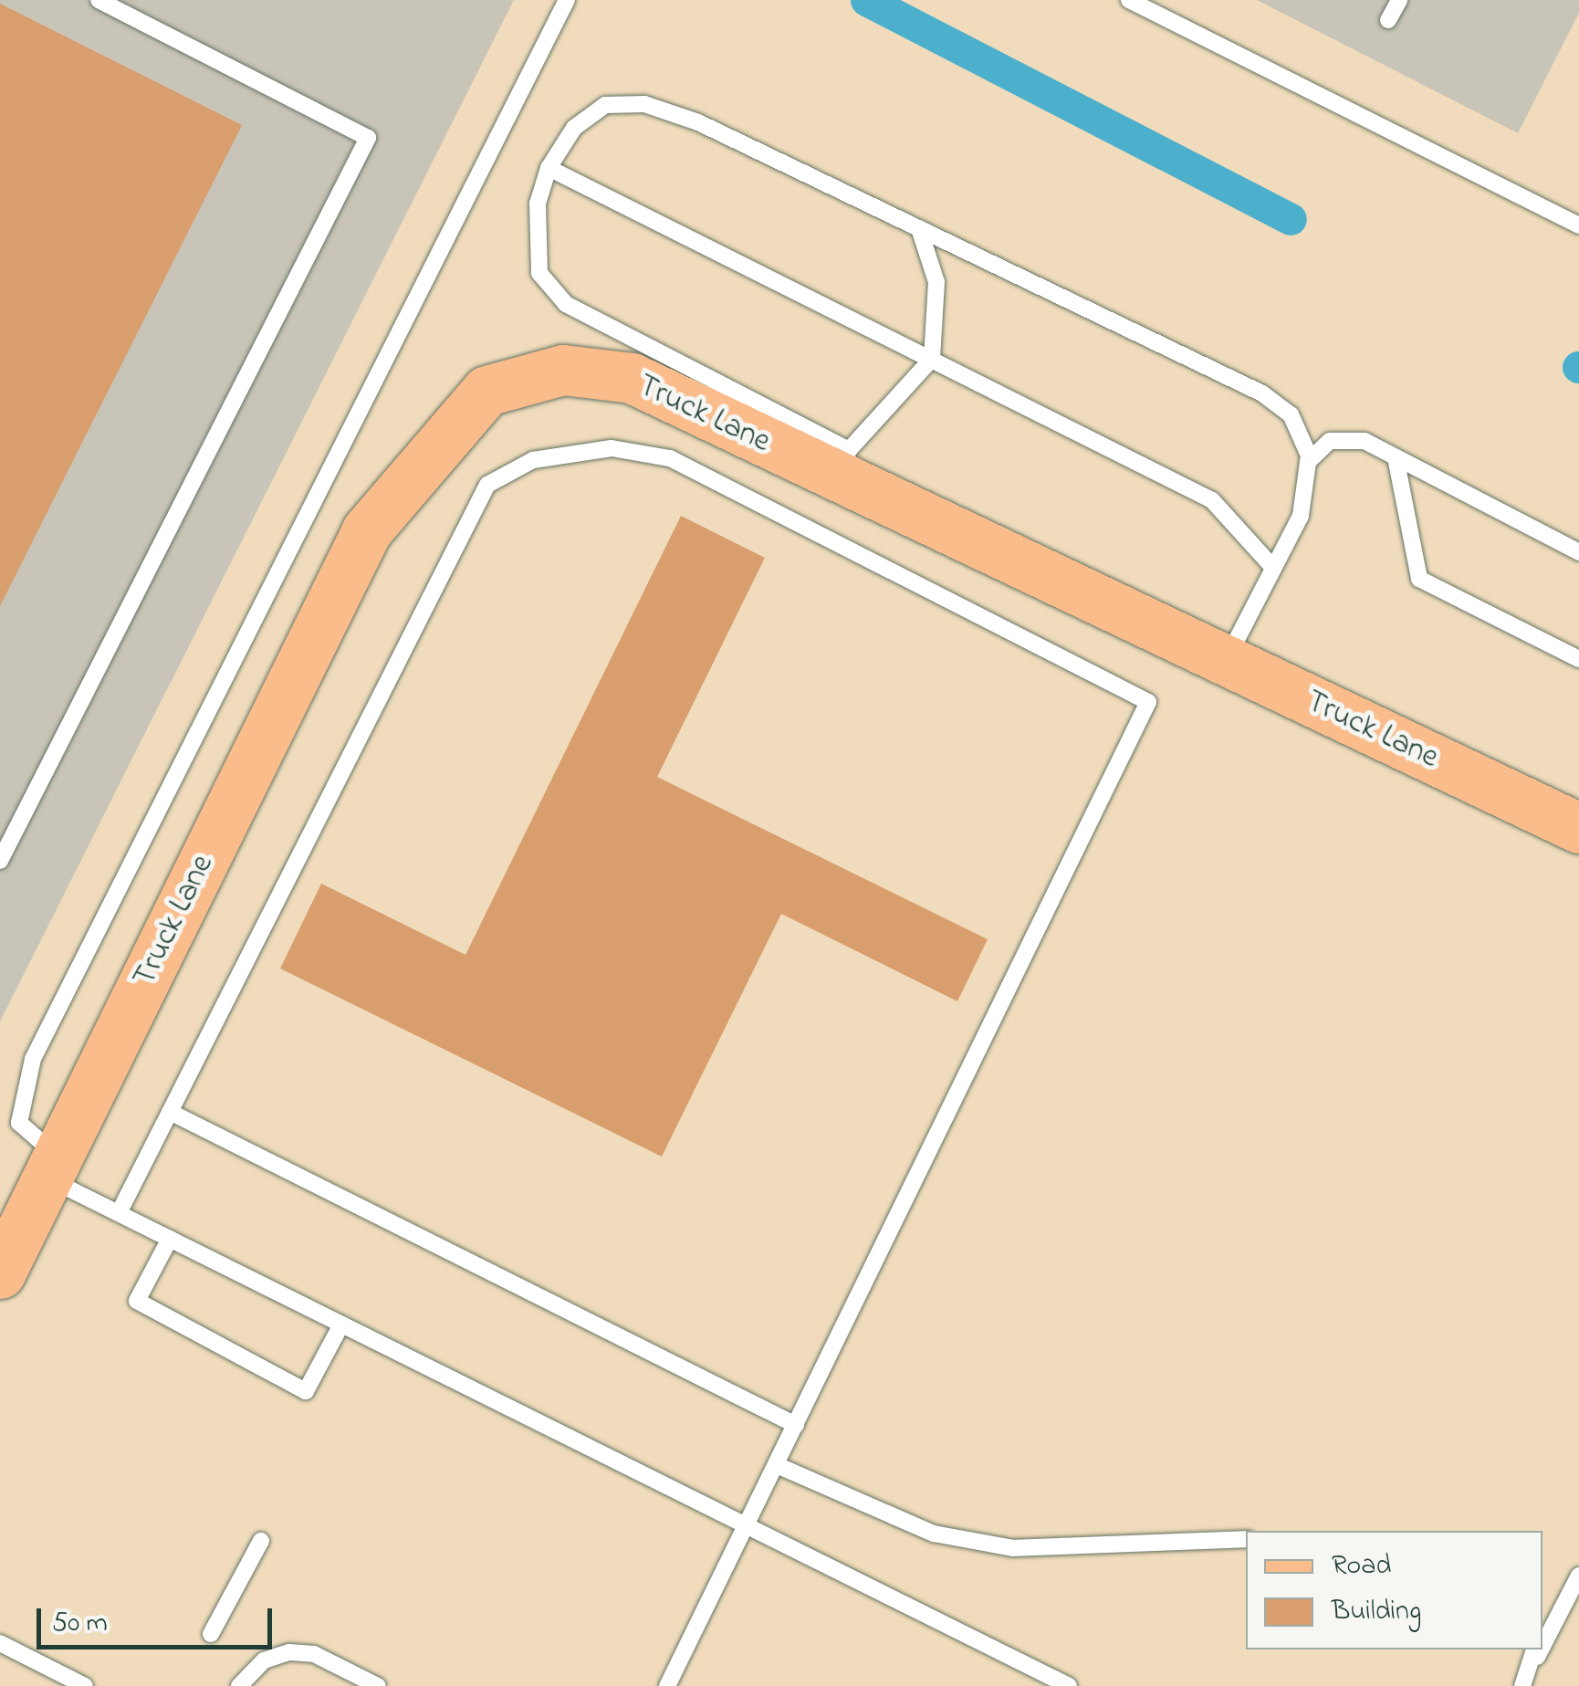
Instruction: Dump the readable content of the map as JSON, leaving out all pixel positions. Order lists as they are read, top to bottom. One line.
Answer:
{"streets":{"main road":["Truck Lane"]},"legend":["Road","Building"],"scale_bar":"50 m"}
